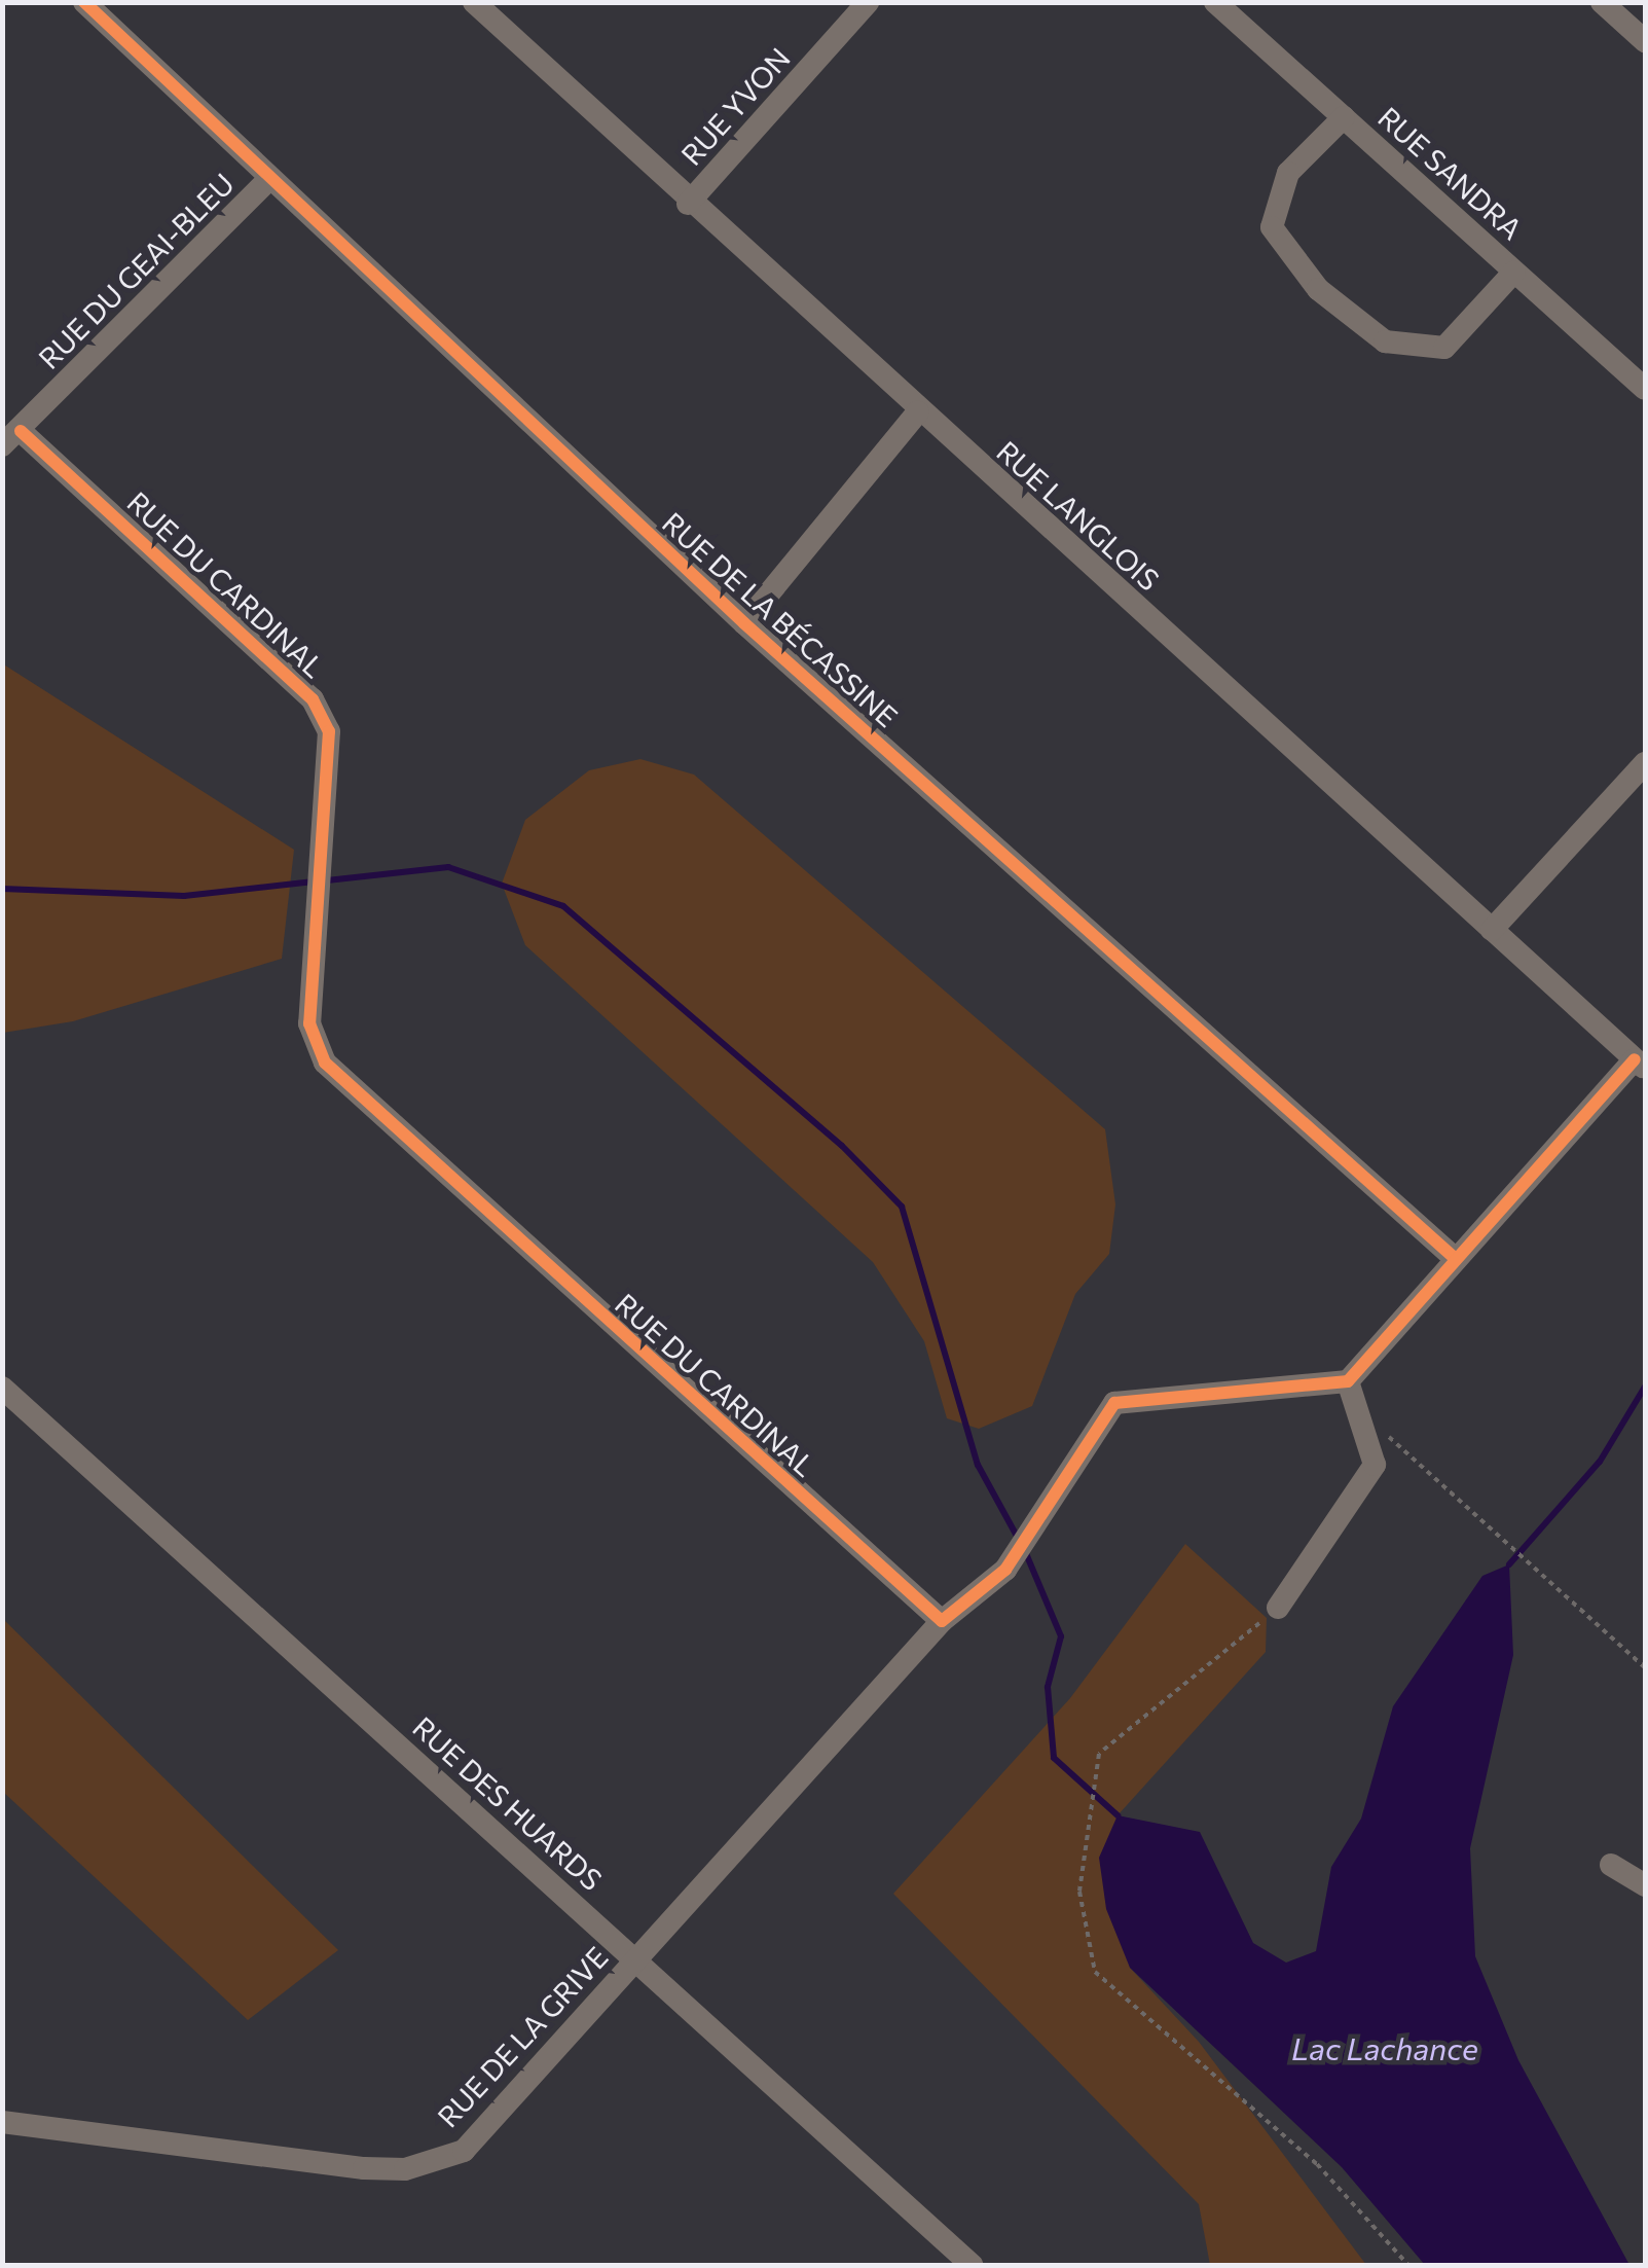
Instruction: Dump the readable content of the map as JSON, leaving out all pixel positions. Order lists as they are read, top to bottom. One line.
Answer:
{"streets":{"street":["RUE YVON","RUE SANDRA","RUE DU GEAI-BLEU","RUE LANGLOIS","RUE DU CARDINAL","RUE DE LA BÉCASSINE","RUE DES HUARDS","RUE DE LA GRIVE"]},"crossings":[["RUE YVON","RUE LANGLOIS"],["RUE DU GEAI-BLEU","RUE DU CARDINAL"],["RUE DU GEAI-BLEU","RUE DE LA BÉCASSINE"],["RUE DU CARDINAL","RUE DE LA GRIVE"],["RUE DES HUARDS","RUE DE LA GRIVE"]],"water":["Lac Lachance"]}
